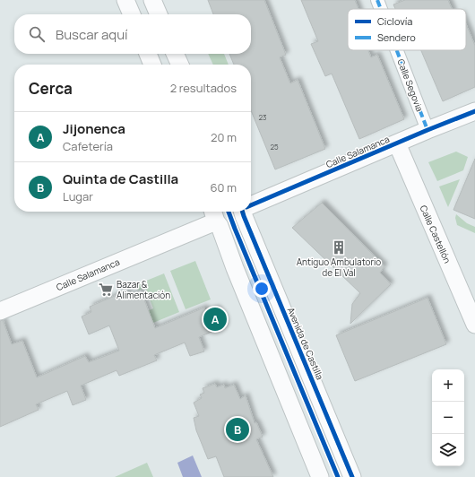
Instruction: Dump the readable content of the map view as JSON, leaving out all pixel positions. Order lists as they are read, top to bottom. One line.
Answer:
{"streets":{"street":["Calle Segovia","Calle Salamanca","Calle Castellón","Avenida de Castilla"]},"crossings":[["Calle Segovia","Calle Salamanca"],["Calle Salamanca","Calle Castellón"]],"places":{"building":["Antiguo Ambulatorio de El Val"],"supermarket":["Bazar & Alimentación"]},"house_numbers":["23","25"],"legend":["Ciclovía","Sendero"],"page":{"search":"Buscar aquí","heading":["Cerca","2 resultados"],"list":[{"mark":"A","name":"Jijonenca","note":"Cafetería","value":"20 m"},{"mark":"B","name":"Quinta de Castilla","note":"Lugar","value":"60 m"}],"pins":["A","B"],"map_buttons":["+","−"]}}
